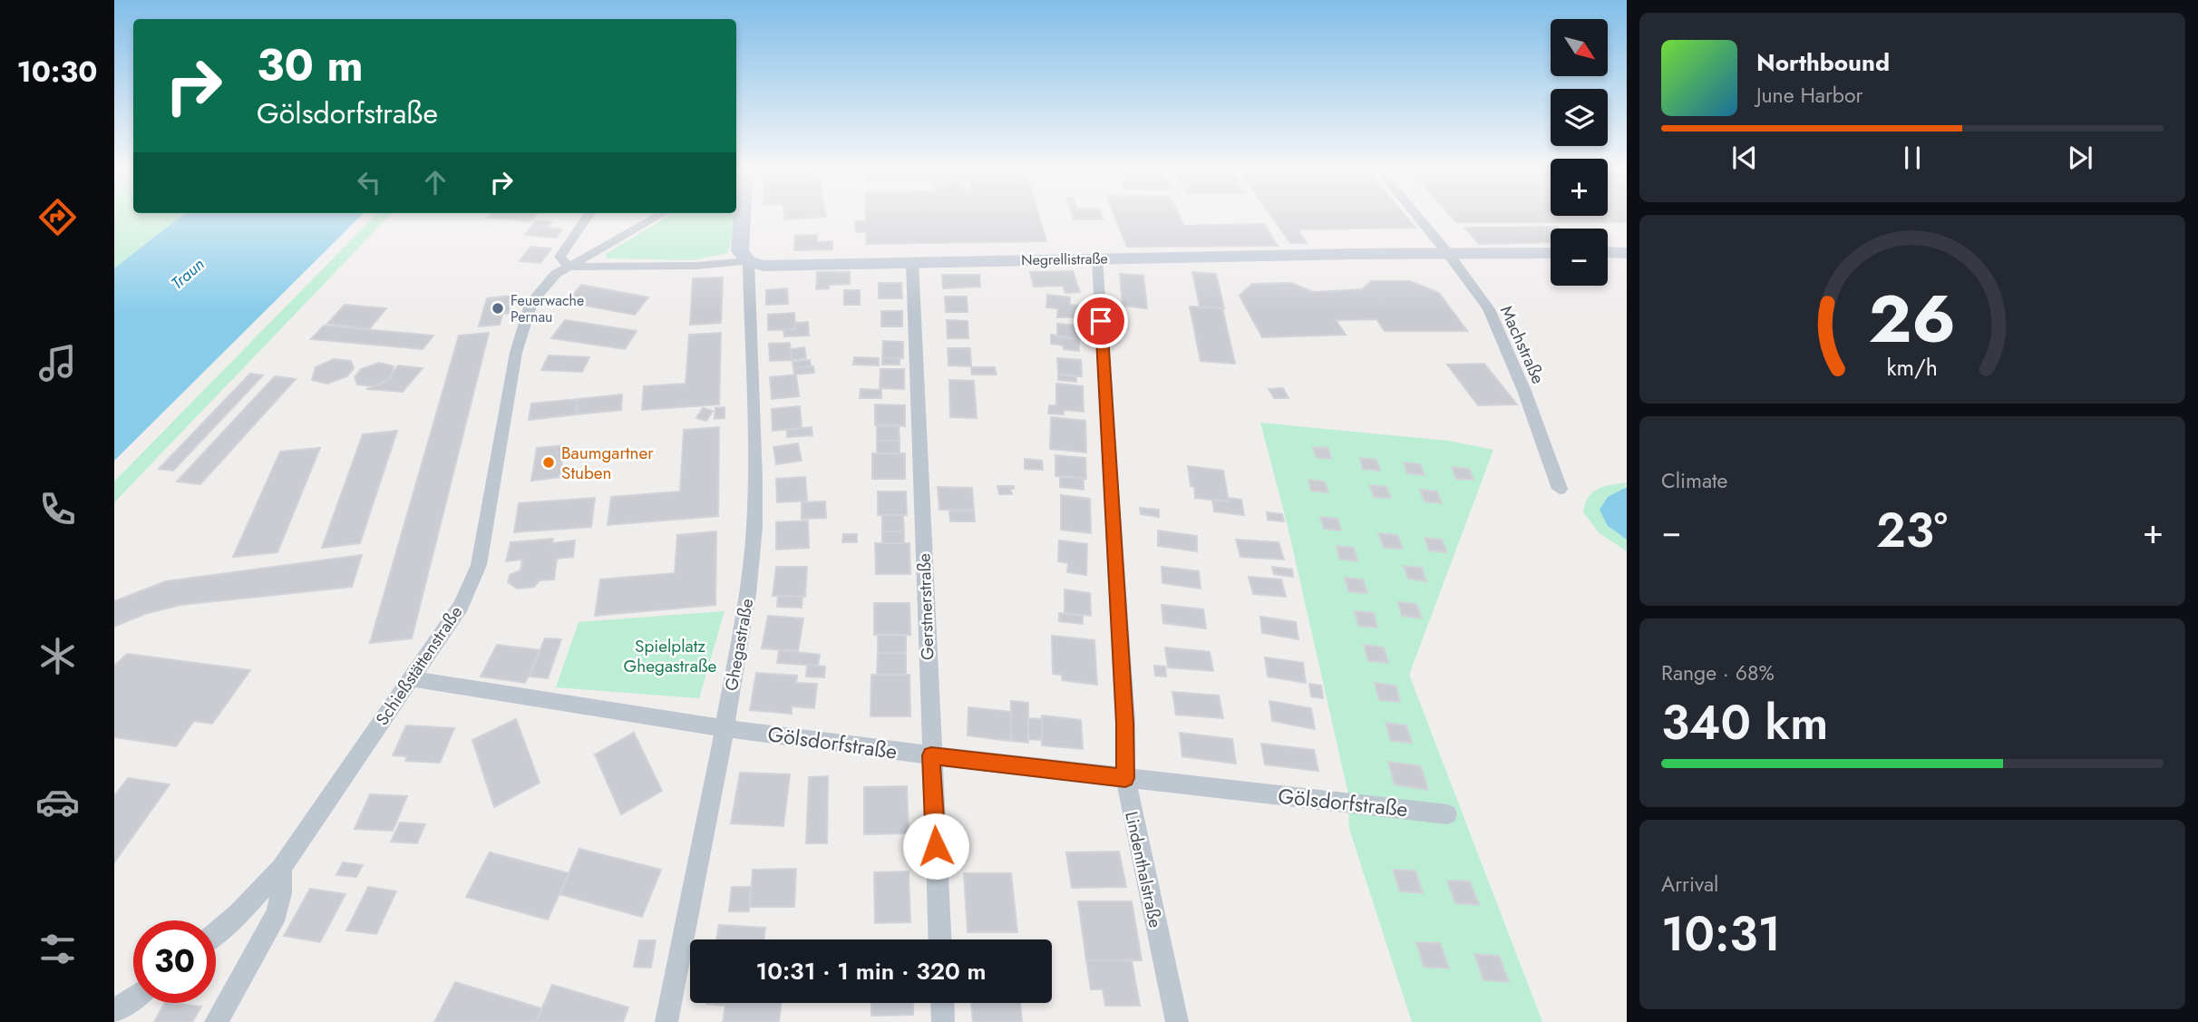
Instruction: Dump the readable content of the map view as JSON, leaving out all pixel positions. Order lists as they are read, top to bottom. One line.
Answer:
{"streets":{"main road":["Negrellistraße"],"street":["Machstraße","Gerstnerstraße","Ghegastraße","Schießstättenstraße","Gölsdorfstraße","Lindenthalstraße"]},"crossings":[["Negrellistraße","Machstraße"],["Negrellistraße","Gerstnerstraße"],["Negrellistraße","Ghegastraße"],["Negrellistraße","Schießstättenstraße"],["Negrellistraße","Lindenthalstraße"],["Gerstnerstraße","Gölsdorfstraße"],["Ghegastraße","Gölsdorfstraße"],["Schießstättenstraße","Gölsdorfstraße"],["Gölsdorfstraße","Lindenthalstraße"]],"water":["Traun"],"parks":["Spielplatz Ghegastraße"],"places":["Feuerwache Pernau","Baumgartner Stuben"],"north":"bottom right","page":{"tabs":"10:30","map_buttons":["+","−"],"turn":["30 m","Gölsdorfstraße"],"song":["Northbound","June Harbor"],"tile":["Climate",["Range · 68%","340 km"],["Arrival","10:31"]],"heat":["−","23°","+"],"limit":"30","trip":"10:31 · 1 min · 320 m","gauge":["26","km/h"]}}
